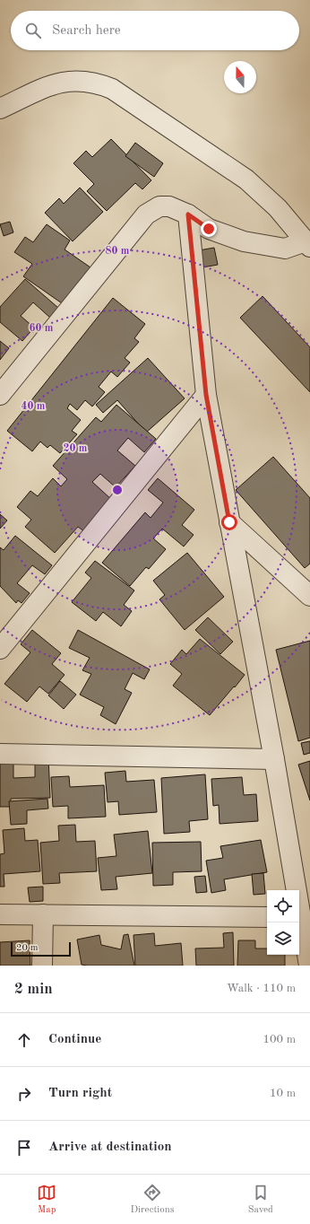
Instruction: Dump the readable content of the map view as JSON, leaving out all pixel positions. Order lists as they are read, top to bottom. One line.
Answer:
{"scale_bar":"20 m","north":"top","page":{"search":"Search here","scale":"20 m","heading":["2 min","Walk · 110 m"],"list":[["Continue","100 m"],["Turn right","10 m"],"Arrive at destination"],"nav":["Map","Directions","Saved"]},"rings":["80 m","60 m","40 m","20 m"]}
